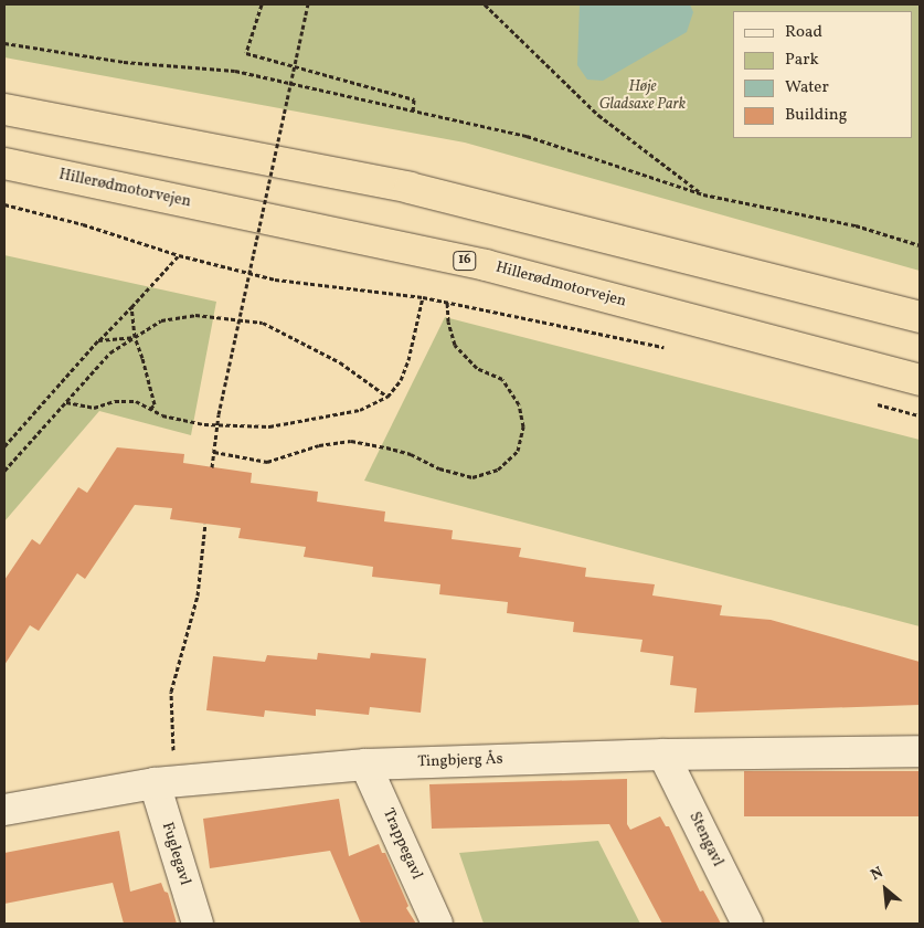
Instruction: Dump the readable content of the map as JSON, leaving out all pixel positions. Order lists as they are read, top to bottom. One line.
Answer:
{"streets":{"highway":["Hillerødmotorvejen","16"],"street":["Tingbjerg Ås","Stengavl","Trappegavl","Fuglegavl"]},"crossings":[["Tingbjerg Ås","Stengavl"],["Tingbjerg Ås","Trappegavl"],["Tingbjerg Ås","Fuglegavl"]],"parks":["Høje Gladsaxe Park"],"legend":["Road","Park","Water","Building"],"north":"top left"}
